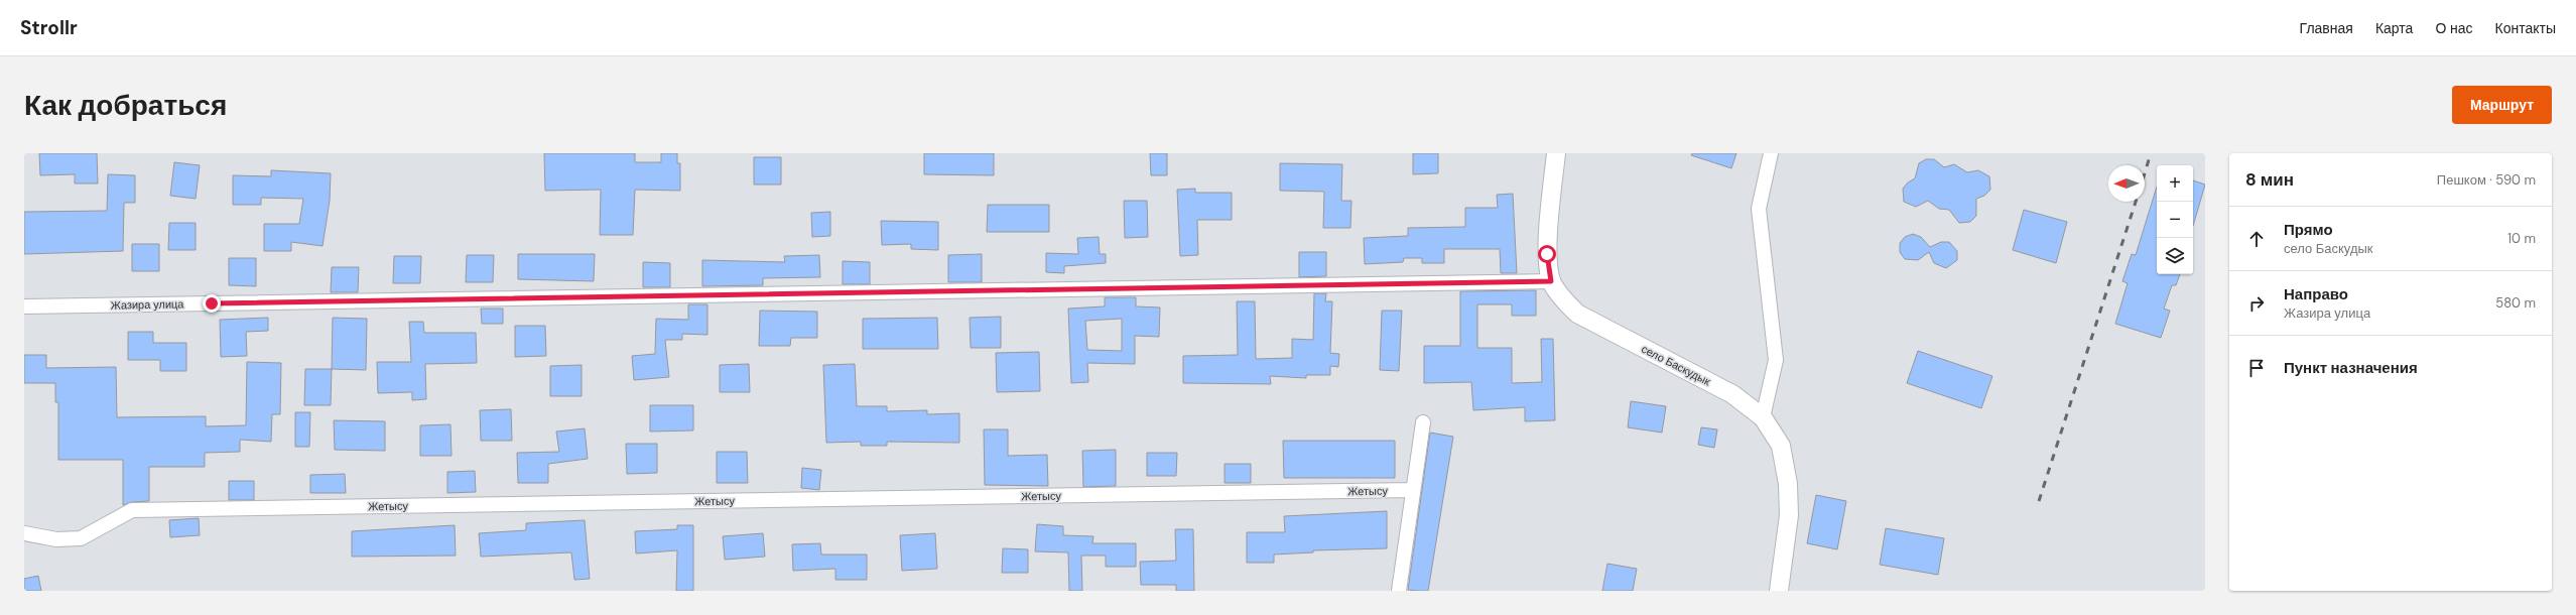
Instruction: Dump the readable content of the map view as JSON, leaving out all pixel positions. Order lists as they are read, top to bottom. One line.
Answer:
{"streets":{"street":["Жазира улица","село Баскудык","Жетысу"]},"crossings":[["Жазира улица","село Баскудык"]],"north":"left","page":{"header":"Strollr","nav":["Главная","Карта","О нас","Контакты"],"buttons":"Маршрут","title":"Как добраться","heading":["8 мин","Пешком · 590 m"],"map_buttons":["+","−"],"list":[["Прямо","село Баскудык","10 m"],["Направо","Жазира улица","580 m"],"Пункт назначения"]}}
